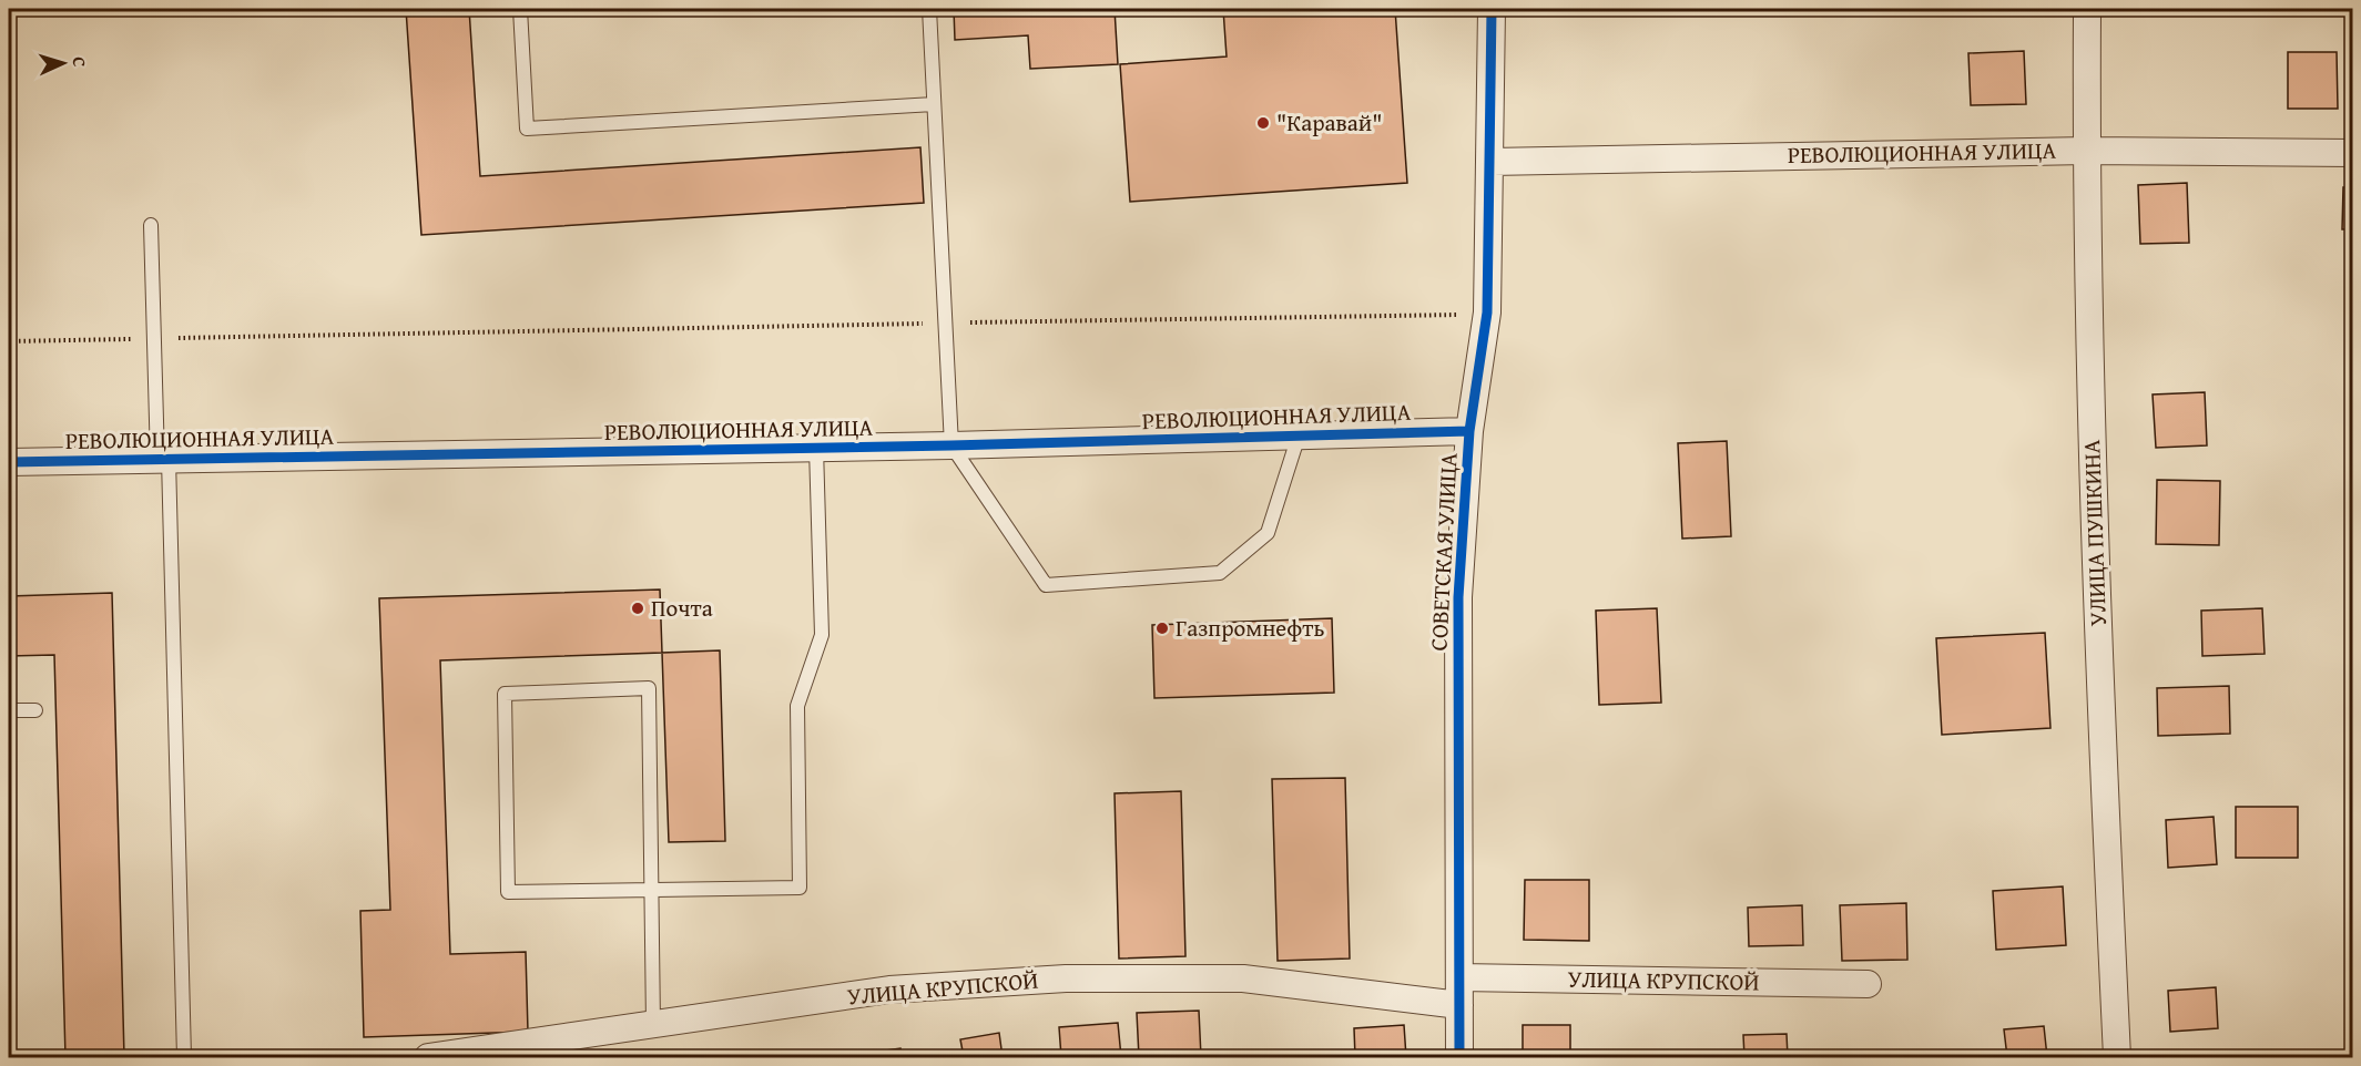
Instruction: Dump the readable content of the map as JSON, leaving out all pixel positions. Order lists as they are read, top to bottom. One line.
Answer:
{"streets":{"street":["РЕВОЛЮЦИОННАЯ УЛИЦА","УЛИЦА ПУШКИНА","СОВЕТСКАЯ УЛИЦА","УЛИЦА КРУПСКОЙ"]},"crossings":[["РЕВОЛЮЦИОННАЯ УЛИЦА","УЛИЦА ПУШКИНА"],["РЕВОЛЮЦИОННАЯ УЛИЦА","СОВЕТСКАЯ УЛИЦА"],["СОВЕТСКАЯ УЛИЦА","УЛИЦА КРУПСКОЙ"]],"places":["\"Каравай\"","Почта","Газпромнефть"],"north":"right"}
